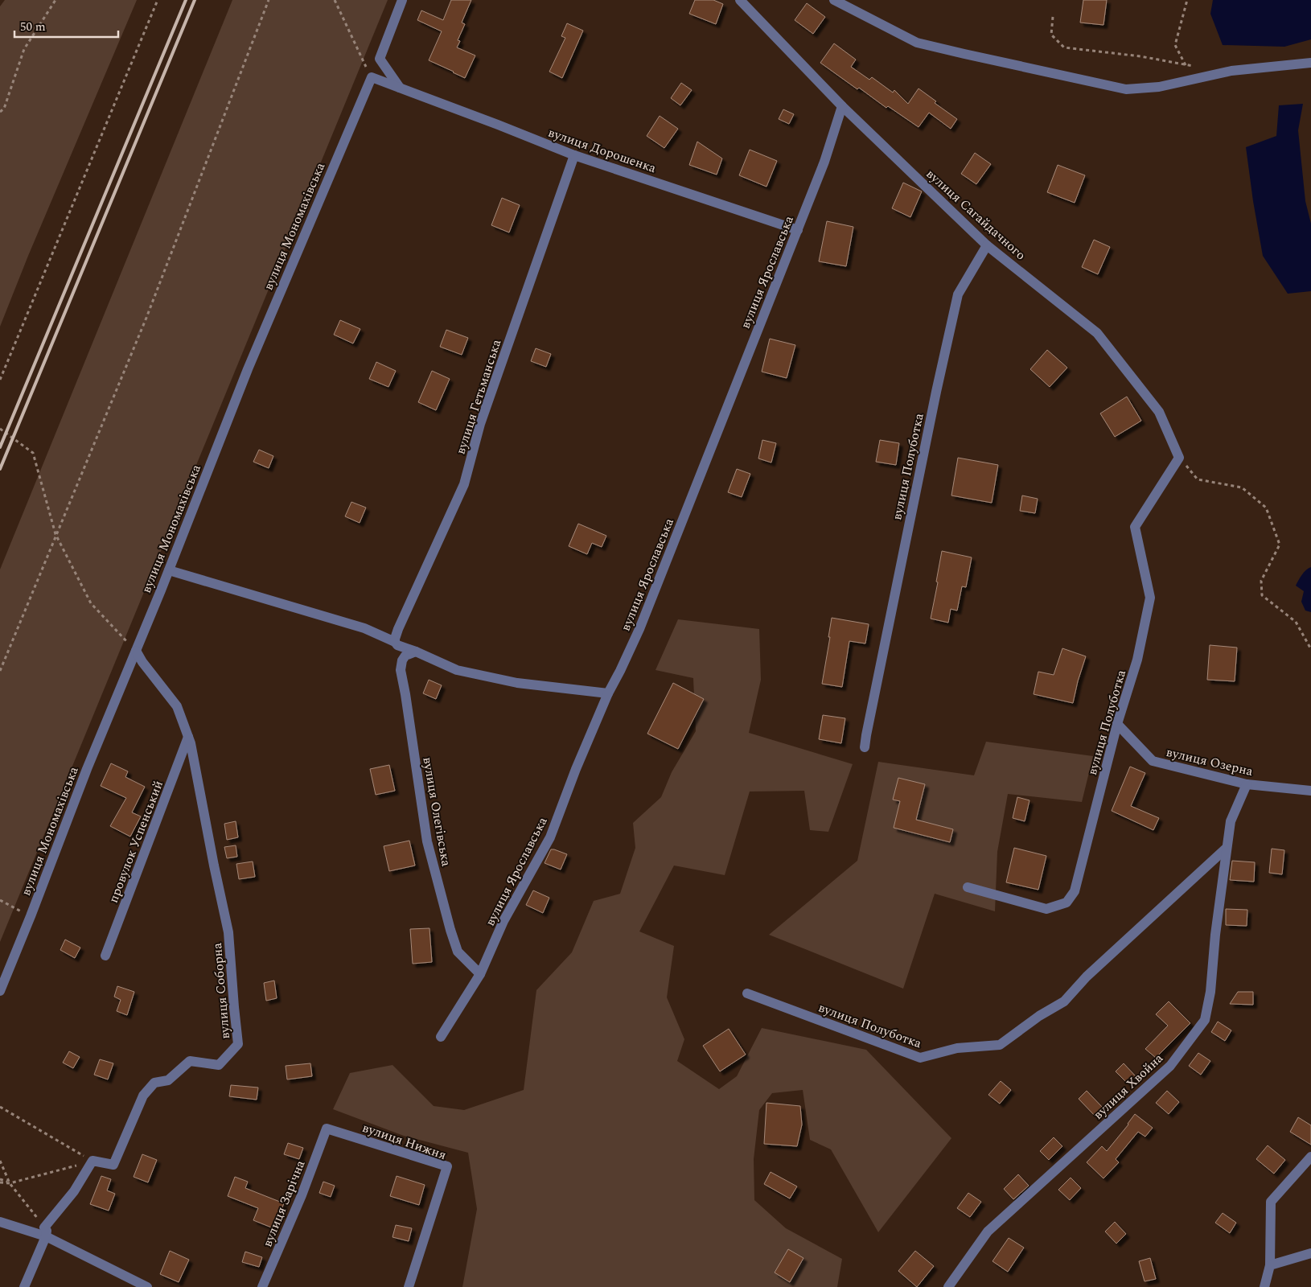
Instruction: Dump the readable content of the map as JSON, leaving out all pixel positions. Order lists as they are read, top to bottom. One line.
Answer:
{"streets":{"street":["вулиця Дорошенка","вулиця Сагайдачного","вулиця Мономахівська","вулиця Ярославська","вулиця Гетьманська","вулиця Полуботка","вулиця Озерна","вулиця Олегівська","провулок Успенський","вулиця Соборна","вулиця Хвойна","вулиця Нижня","вулиця Зарічна"]},"crossings":[["вулиця Дорошенка","вулиця Мономахівська"],["вулиця Дорошенка","вулиця Ярославська"],["вулиця Дорошенка","вулиця Гетьманська"],["вулиця Сагайдачного","вулиця Ярославська"],["вулиця Сагайдачного","вулиця Полуботка"],["вулиця Мономахівська","вулиця Соборна"],["вулиця Ярославська","вулиця Олегівська"],["вулиця Полуботка","вулиця Озерна"],["вулиця Полуботка","вулиця Хвойна"],["вулиця Озерна","вулиця Хвойна"],["провулок Успенський","вулиця Соборна"],["вулиця Нижня","вулиця Зарічна"]],"scale_bar":"50 m"}
